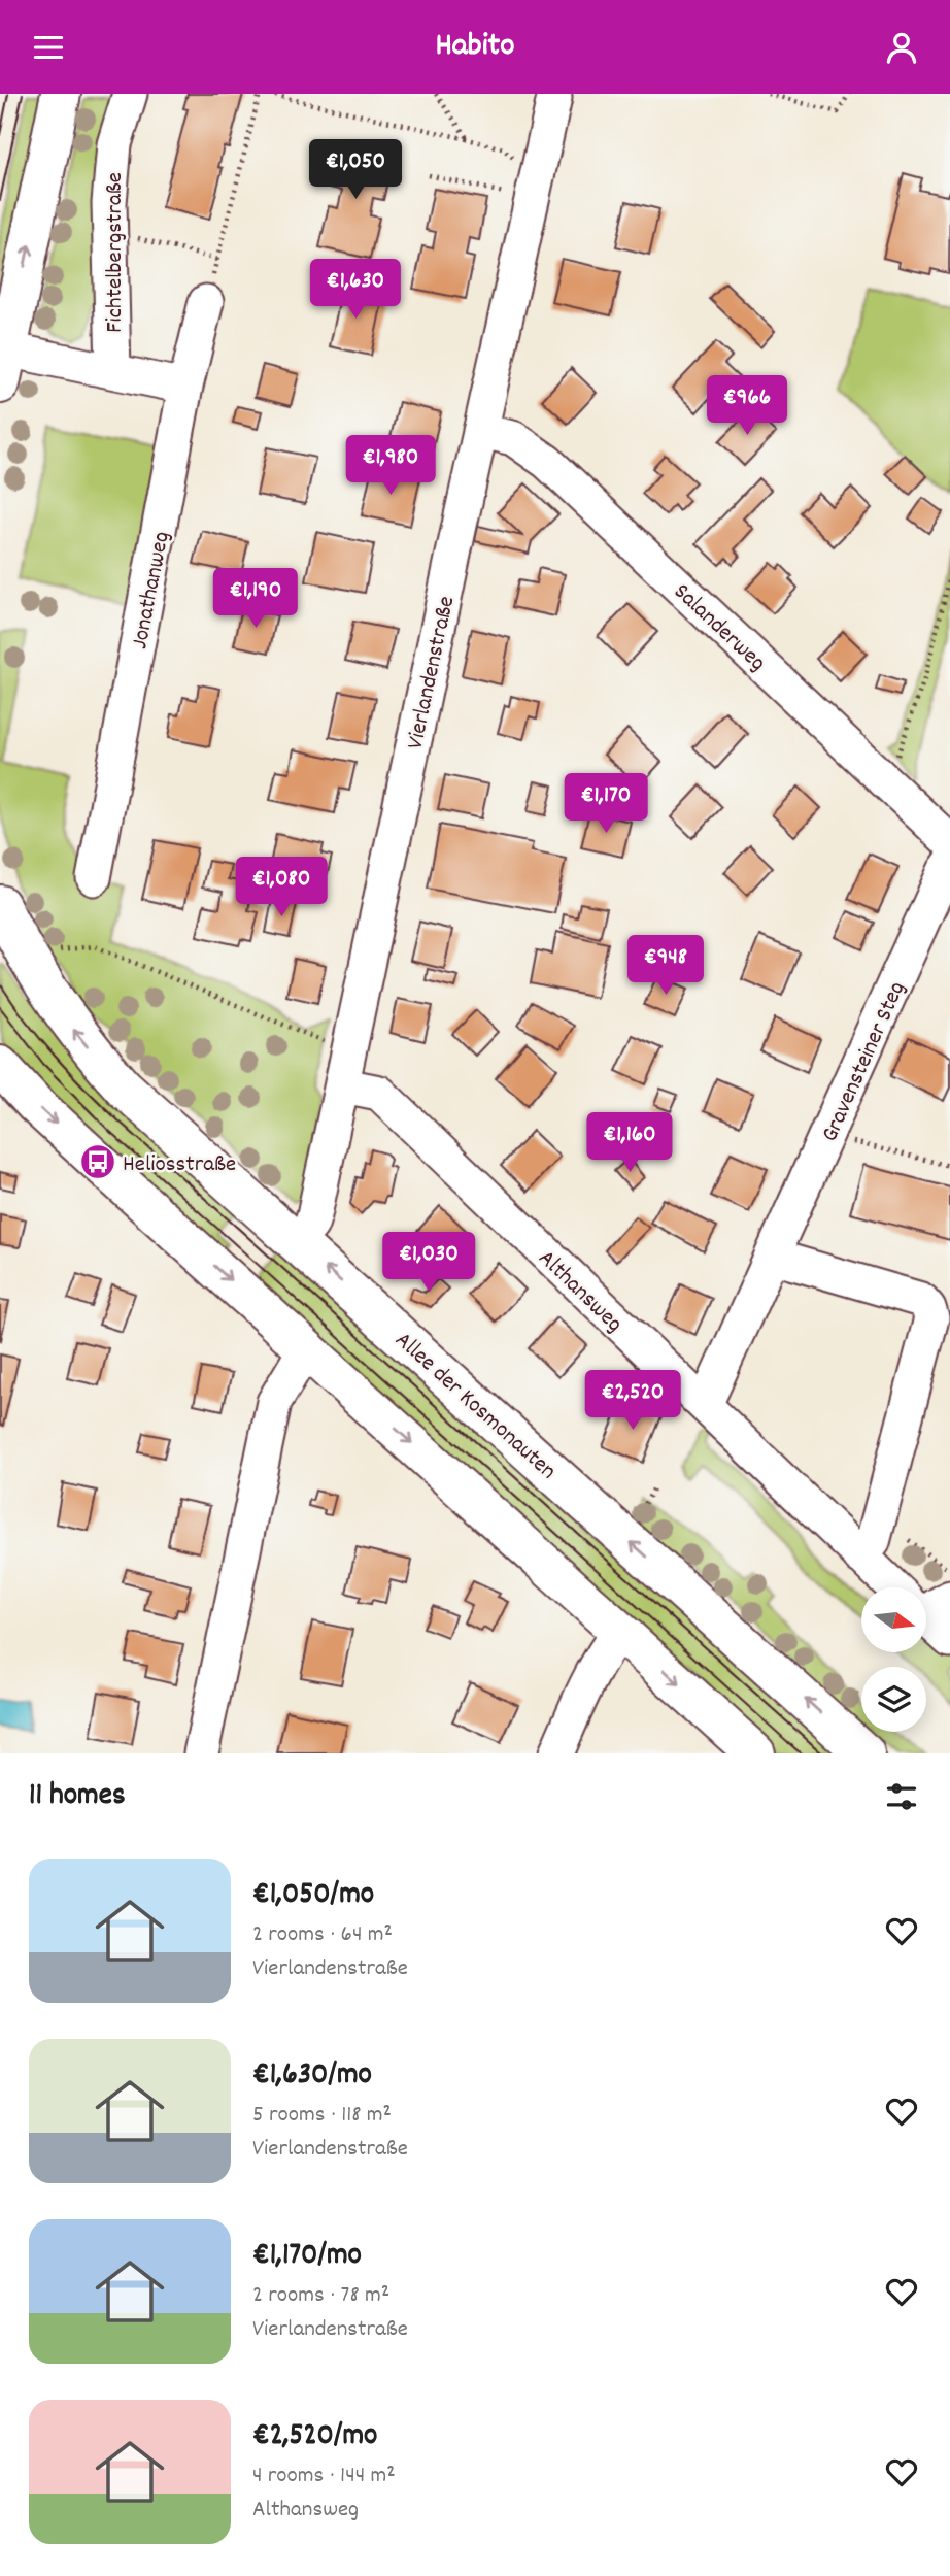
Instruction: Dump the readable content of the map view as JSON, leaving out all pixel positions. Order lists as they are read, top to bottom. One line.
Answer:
{"streets":{"main road":["Allee der Kosmonauten"],"street":["Fichtelbergstraße","Jonathanweg","Salanderweg","Vierlandenstraße","Gravensteiner Steg","Althansweg"]},"crossings":[["Fichtelbergstraße","Jonathanweg"],["Salanderweg","Vierlandenstraße"],["Vierlandenstraße","Althansweg"],["Vierlandenstraße","Allee der Kosmonauten"],["Gravensteiner Steg","Althansweg"]],"places":{"bus stop":["Heliosstraße"]},"north":"right","page":{"header":"Habito","price":["€1,050","€1,630","€966","€1,980","€1,190","€1,170","€1,080","€948","€1,160","€1,030","€2,520"],"heading":"11 homes","list":[{"name":"€1,050/mo","note":"2 rooms · 64 m² · Vierlandenstraße"},{"name":"€1,630/mo","note":"5 rooms · 118 m² · Vierlandenstraße"},{"name":"€1,170/mo","note":"2 rooms · 78 m² · Vierlandenstraße"},{"name":"€2,520/mo","note":"4 rooms · 144 m² · Althansweg"}]}}
